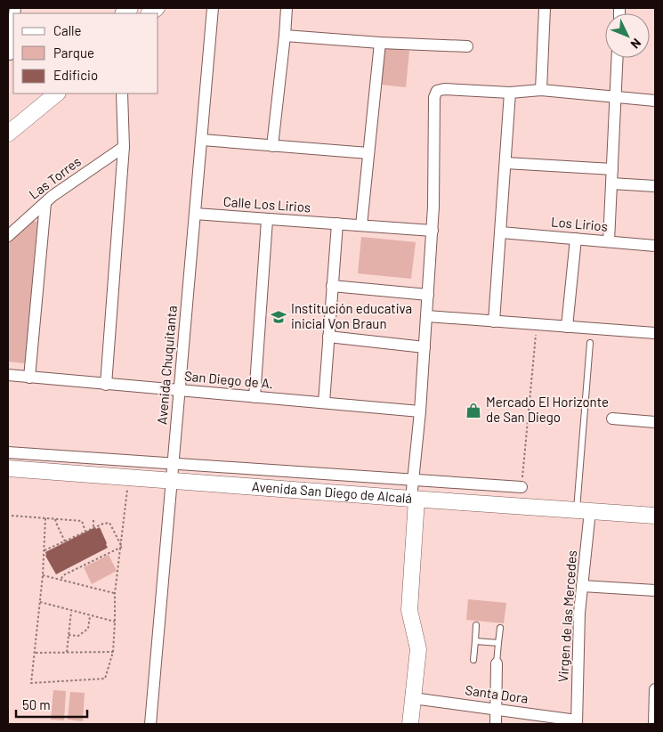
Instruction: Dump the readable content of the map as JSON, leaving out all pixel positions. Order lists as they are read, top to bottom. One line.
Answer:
{"streets":{"street":["Las Torres","Calle Los Lirios","Los Lirios","Avenida Chuquitanta","San Diego de A.","Avenida San Diego de Alcalá","Virgen de las Mercedes","Santa Dora"]},"crossings":[["Calle Los Lirios","Avenida Chuquitanta"],["Avenida Chuquitanta","San Diego de A."],["Avenida Chuquitanta","Avenida San Diego de Alcalá"],["Avenida San Diego de Alcalá","Virgen de las Mercedes"],["Virgen de las Mercedes","Santa Dora"]],"places":{"school or university":["Institución educativa inicial Von Braun"],"shop":["Mercado El Horizonte de San Diego"]},"legend":["Calle","Parque","Edificio"],"scale_bar":"50 m","north":"bottom right"}
